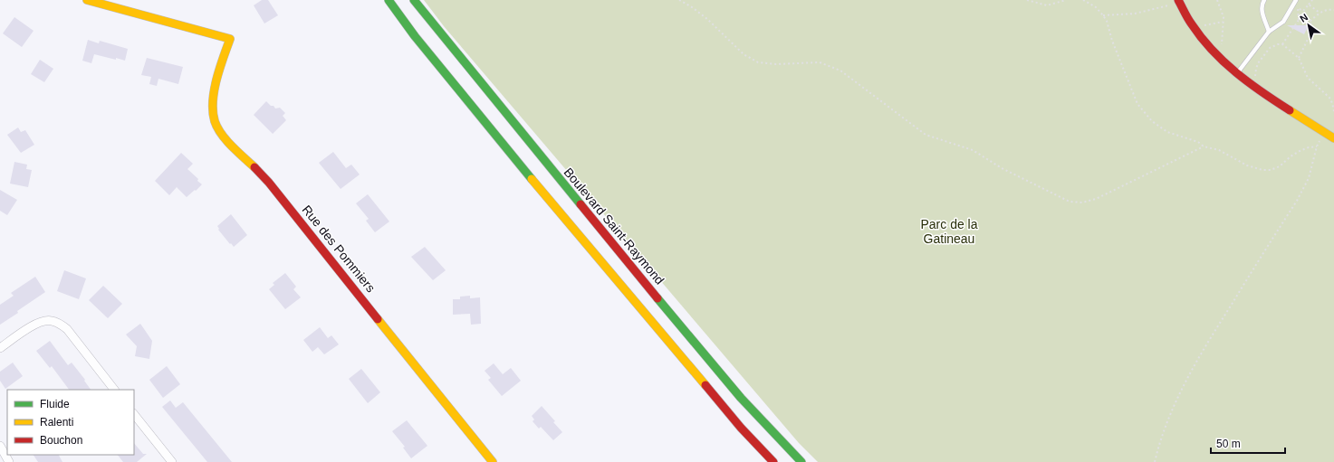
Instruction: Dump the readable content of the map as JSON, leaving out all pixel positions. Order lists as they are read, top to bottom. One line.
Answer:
{"streets":{"main road":["Boulevard Saint-Raymond","Rue des Pommiers"]},"parks":["Parc de la Gatineau"],"legend":["Fluide","Ralenti","Bouchon"],"scale_bar":"50 m","north":"top left"}
